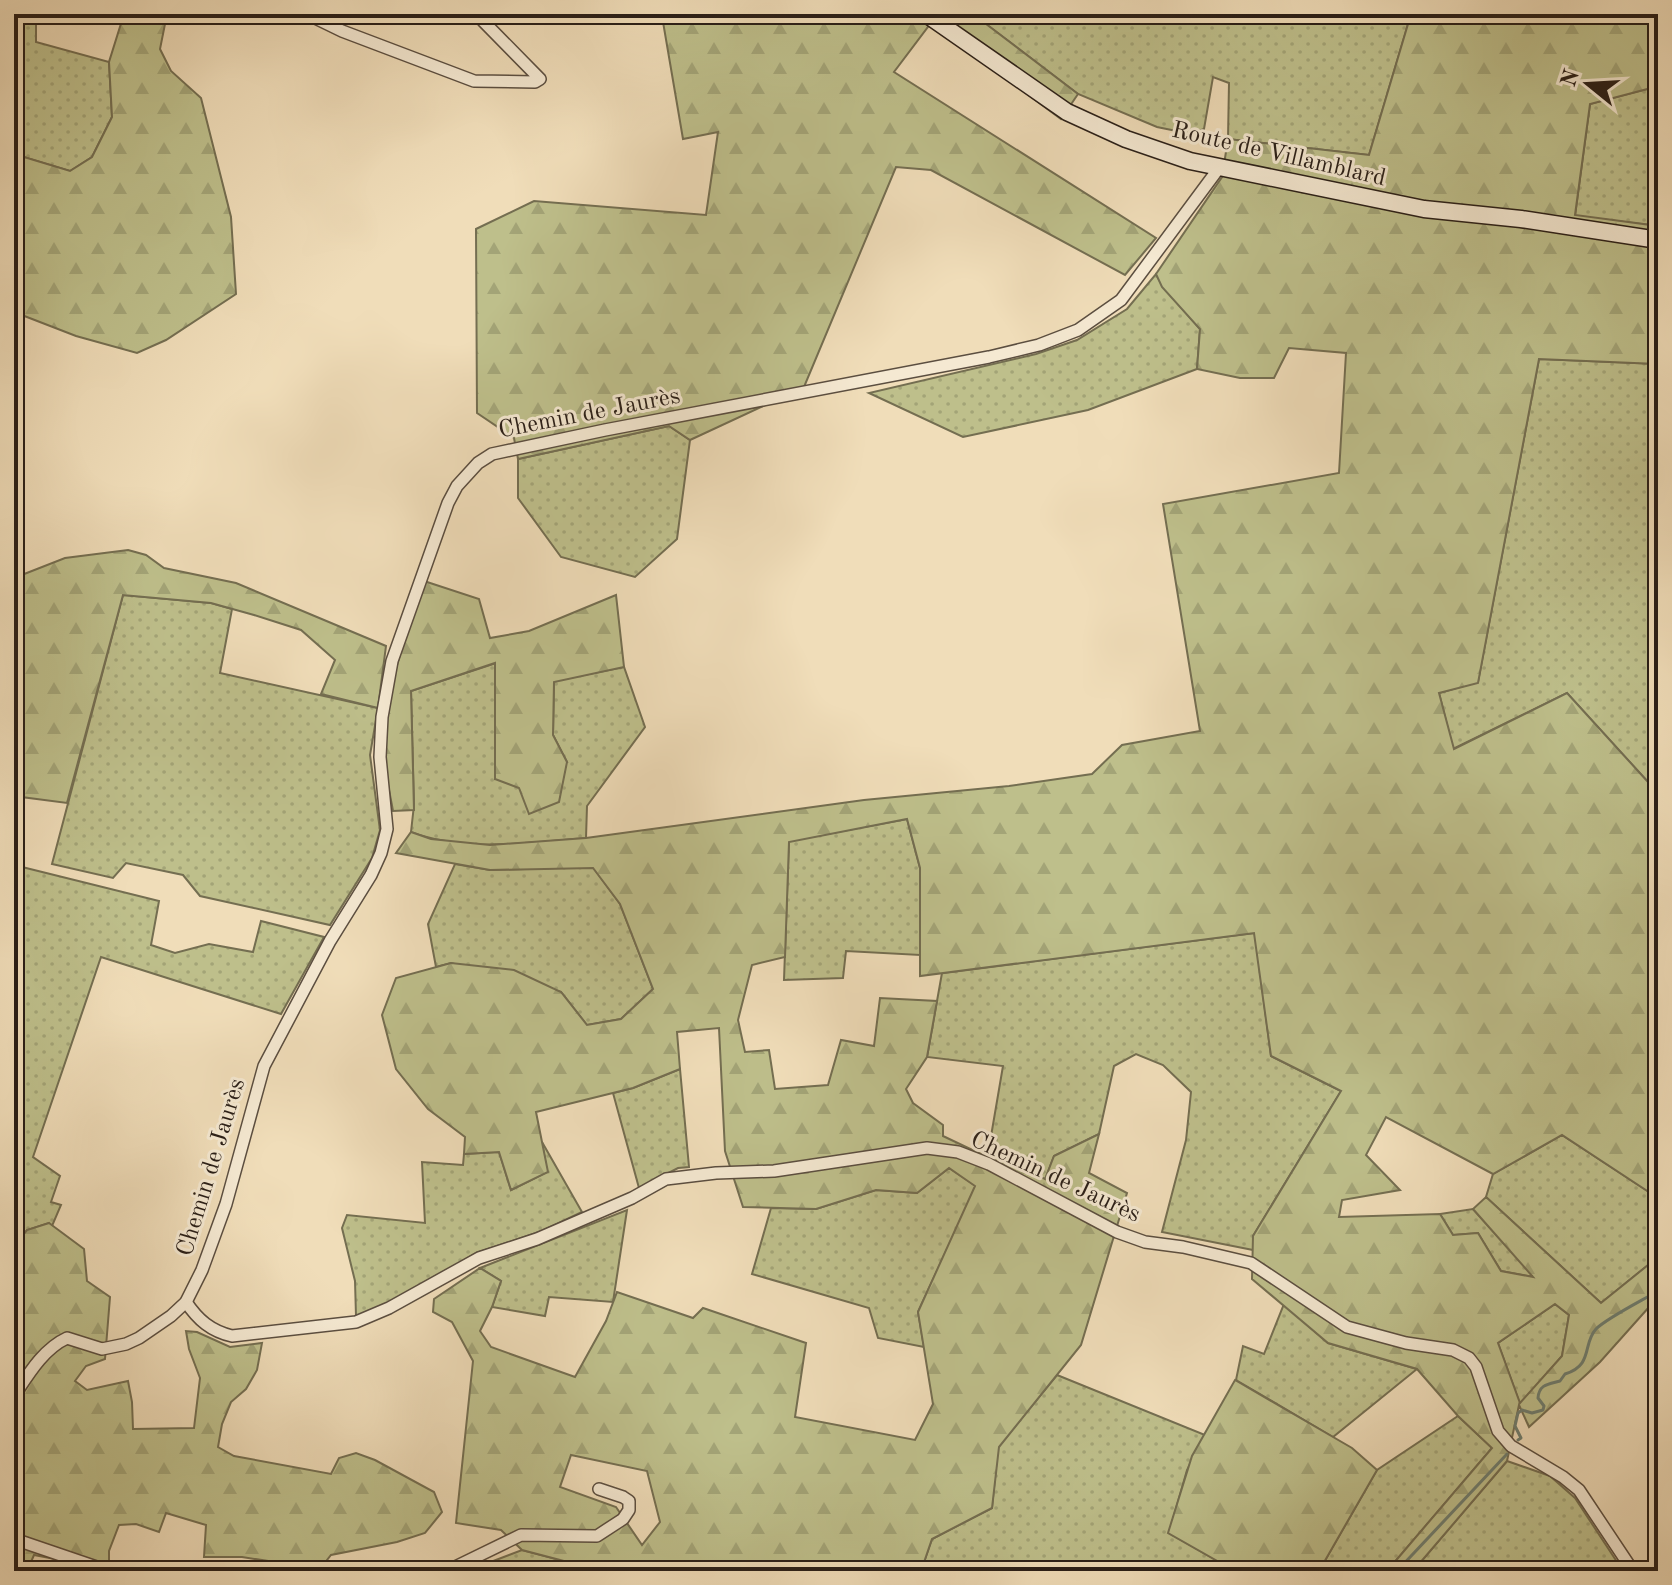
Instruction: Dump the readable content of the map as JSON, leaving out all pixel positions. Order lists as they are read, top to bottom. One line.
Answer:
{"streets":{"street":["Route de Villamblard","Chemin de Jaurès"]},"crossings":[["Route de Villamblard","Chemin de Jaurès"]],"north":"left"}
